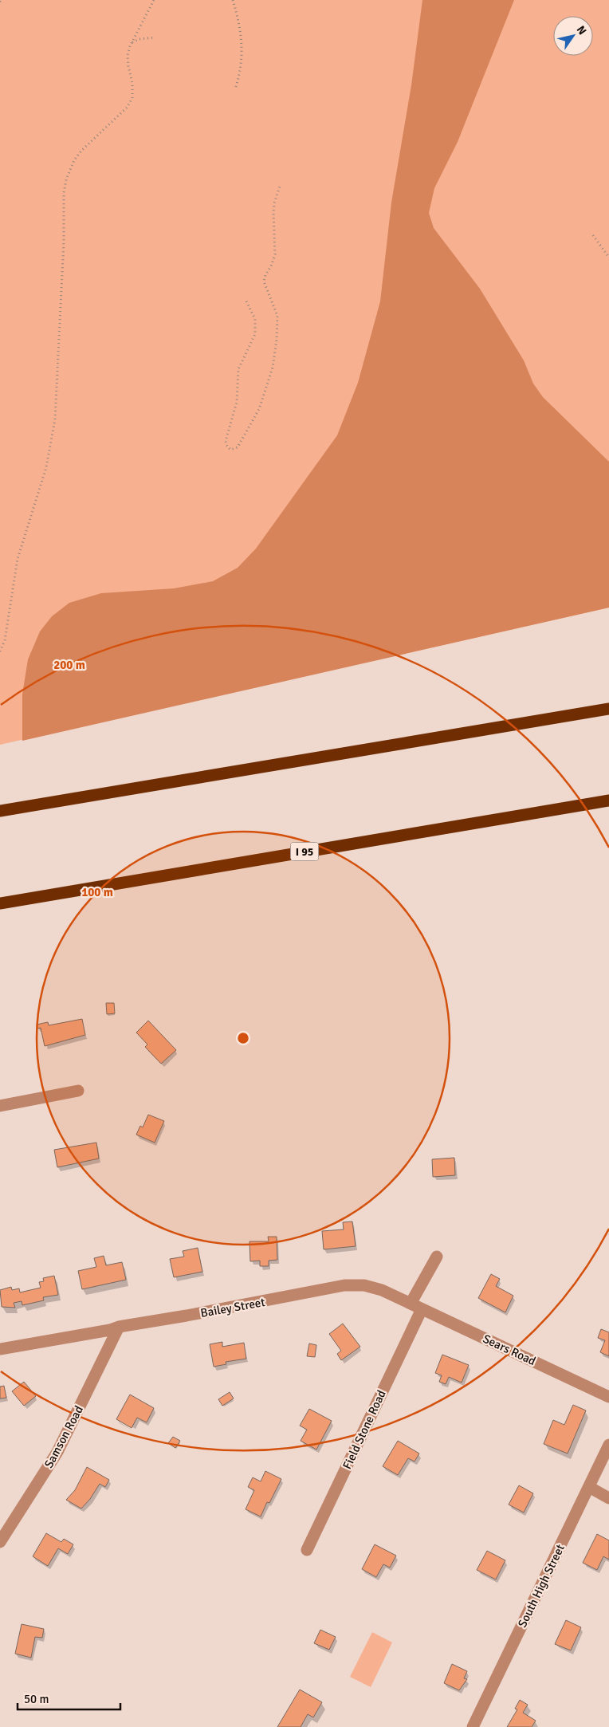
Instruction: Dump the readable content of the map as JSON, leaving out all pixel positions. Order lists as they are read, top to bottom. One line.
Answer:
{"streets":{"highway":["I 95"],"street":["Bailey Street","Sears Road","Field Stone Road","Samson Road","South High Street"]},"crossings":[["Bailey Street","Sears Road"],["Bailey Street","Samson Road"],["Sears Road","Field Stone Road"]],"scale_bar":"50 m","north":"top right","rings":["200 m","100 m"]}
